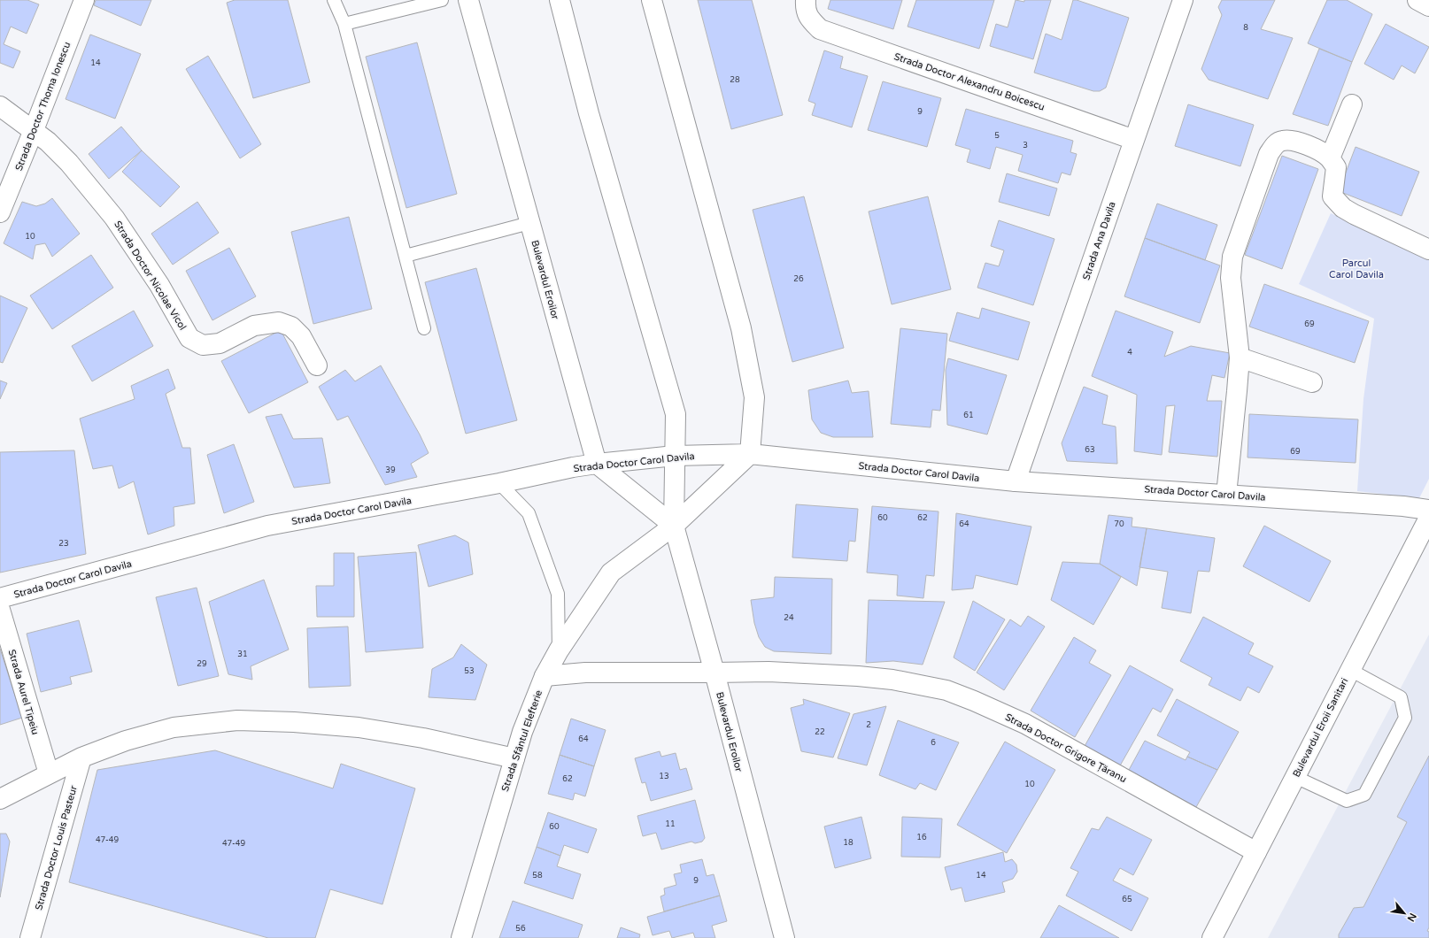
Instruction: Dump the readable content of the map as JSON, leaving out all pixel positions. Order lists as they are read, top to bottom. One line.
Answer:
{"streets":{"street":["Strada Doctor Alexandru Boicescu","Strada Doctor Thoma Ionescu","Strada Ana Davila","Strada Doctor Nicolae Vicol","Bulevardul Eroilor","Strada Doctor Carol Davila","Strada Aurel Tipeiu","Bulevardul Eroii Sanitari","Strada Sfântul Elefterie","Strada Doctor Grigore Țăranu","Strada Doctor Louis Pasteur"]},"crossings":[["Strada Doctor Alexandru Boicescu","Strada Ana Davila"],["Strada Doctor Thoma Ionescu","Strada Doctor Nicolae Vicol"],["Strada Ana Davila","Strada Doctor Carol Davila"],["Bulevardul Eroilor","Strada Doctor Carol Davila"],["Bulevardul Eroilor","Strada Sfântul Elefterie"],["Bulevardul Eroilor","Strada Doctor Grigore Țăranu"],["Bulevardul Eroii Sanitari","Strada Doctor Grigore Țăranu"],["Strada Sfântul Elefterie","Strada Doctor Grigore Țăranu"]],"parks":["Parcul Carol Davila"],"house_numbers":["8","14","28","9","5","3","10","26","69","4","61","63","69","39","60","62","64","70","23","24","31","29","53","2","22","64","6","13","62","10","11","60","16","47-49","18","47-49","58","14","9","65","56"],"north":"bottom right"}
